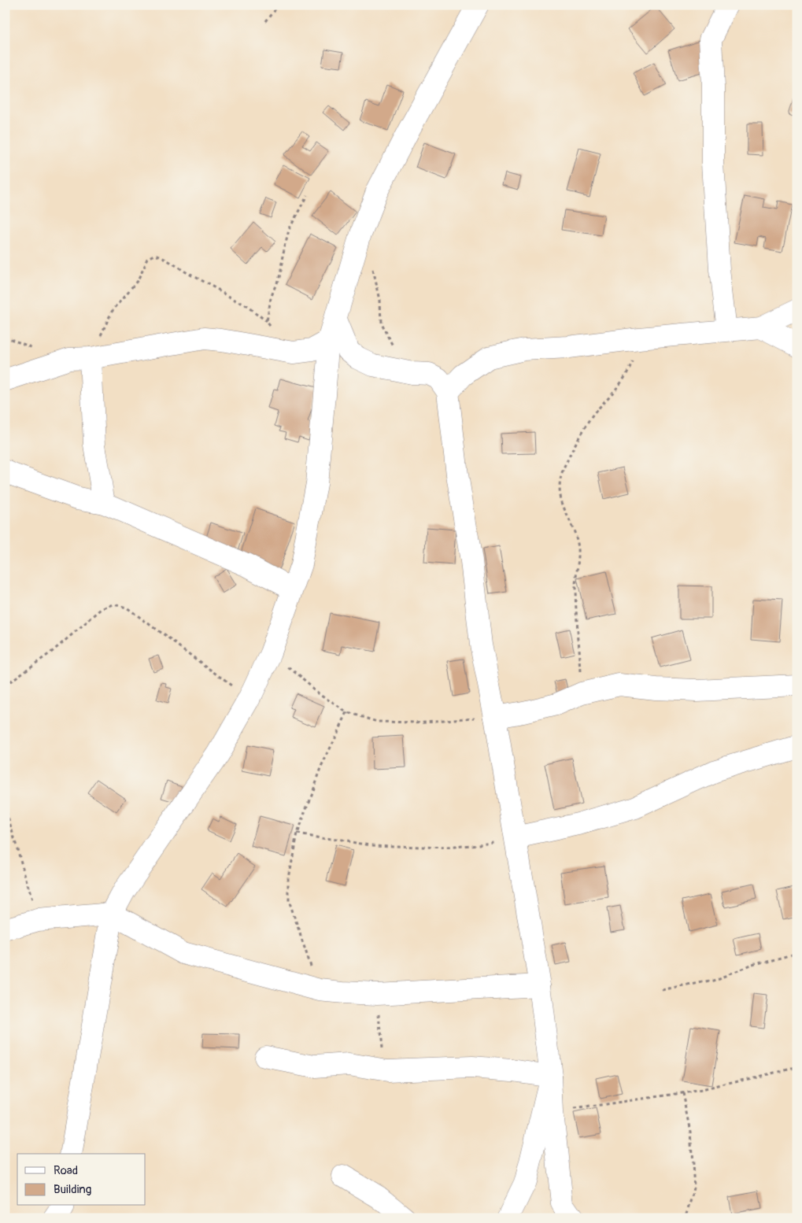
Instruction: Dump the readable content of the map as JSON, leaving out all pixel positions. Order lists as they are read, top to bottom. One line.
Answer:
{"legend":["Road","Building"]}
